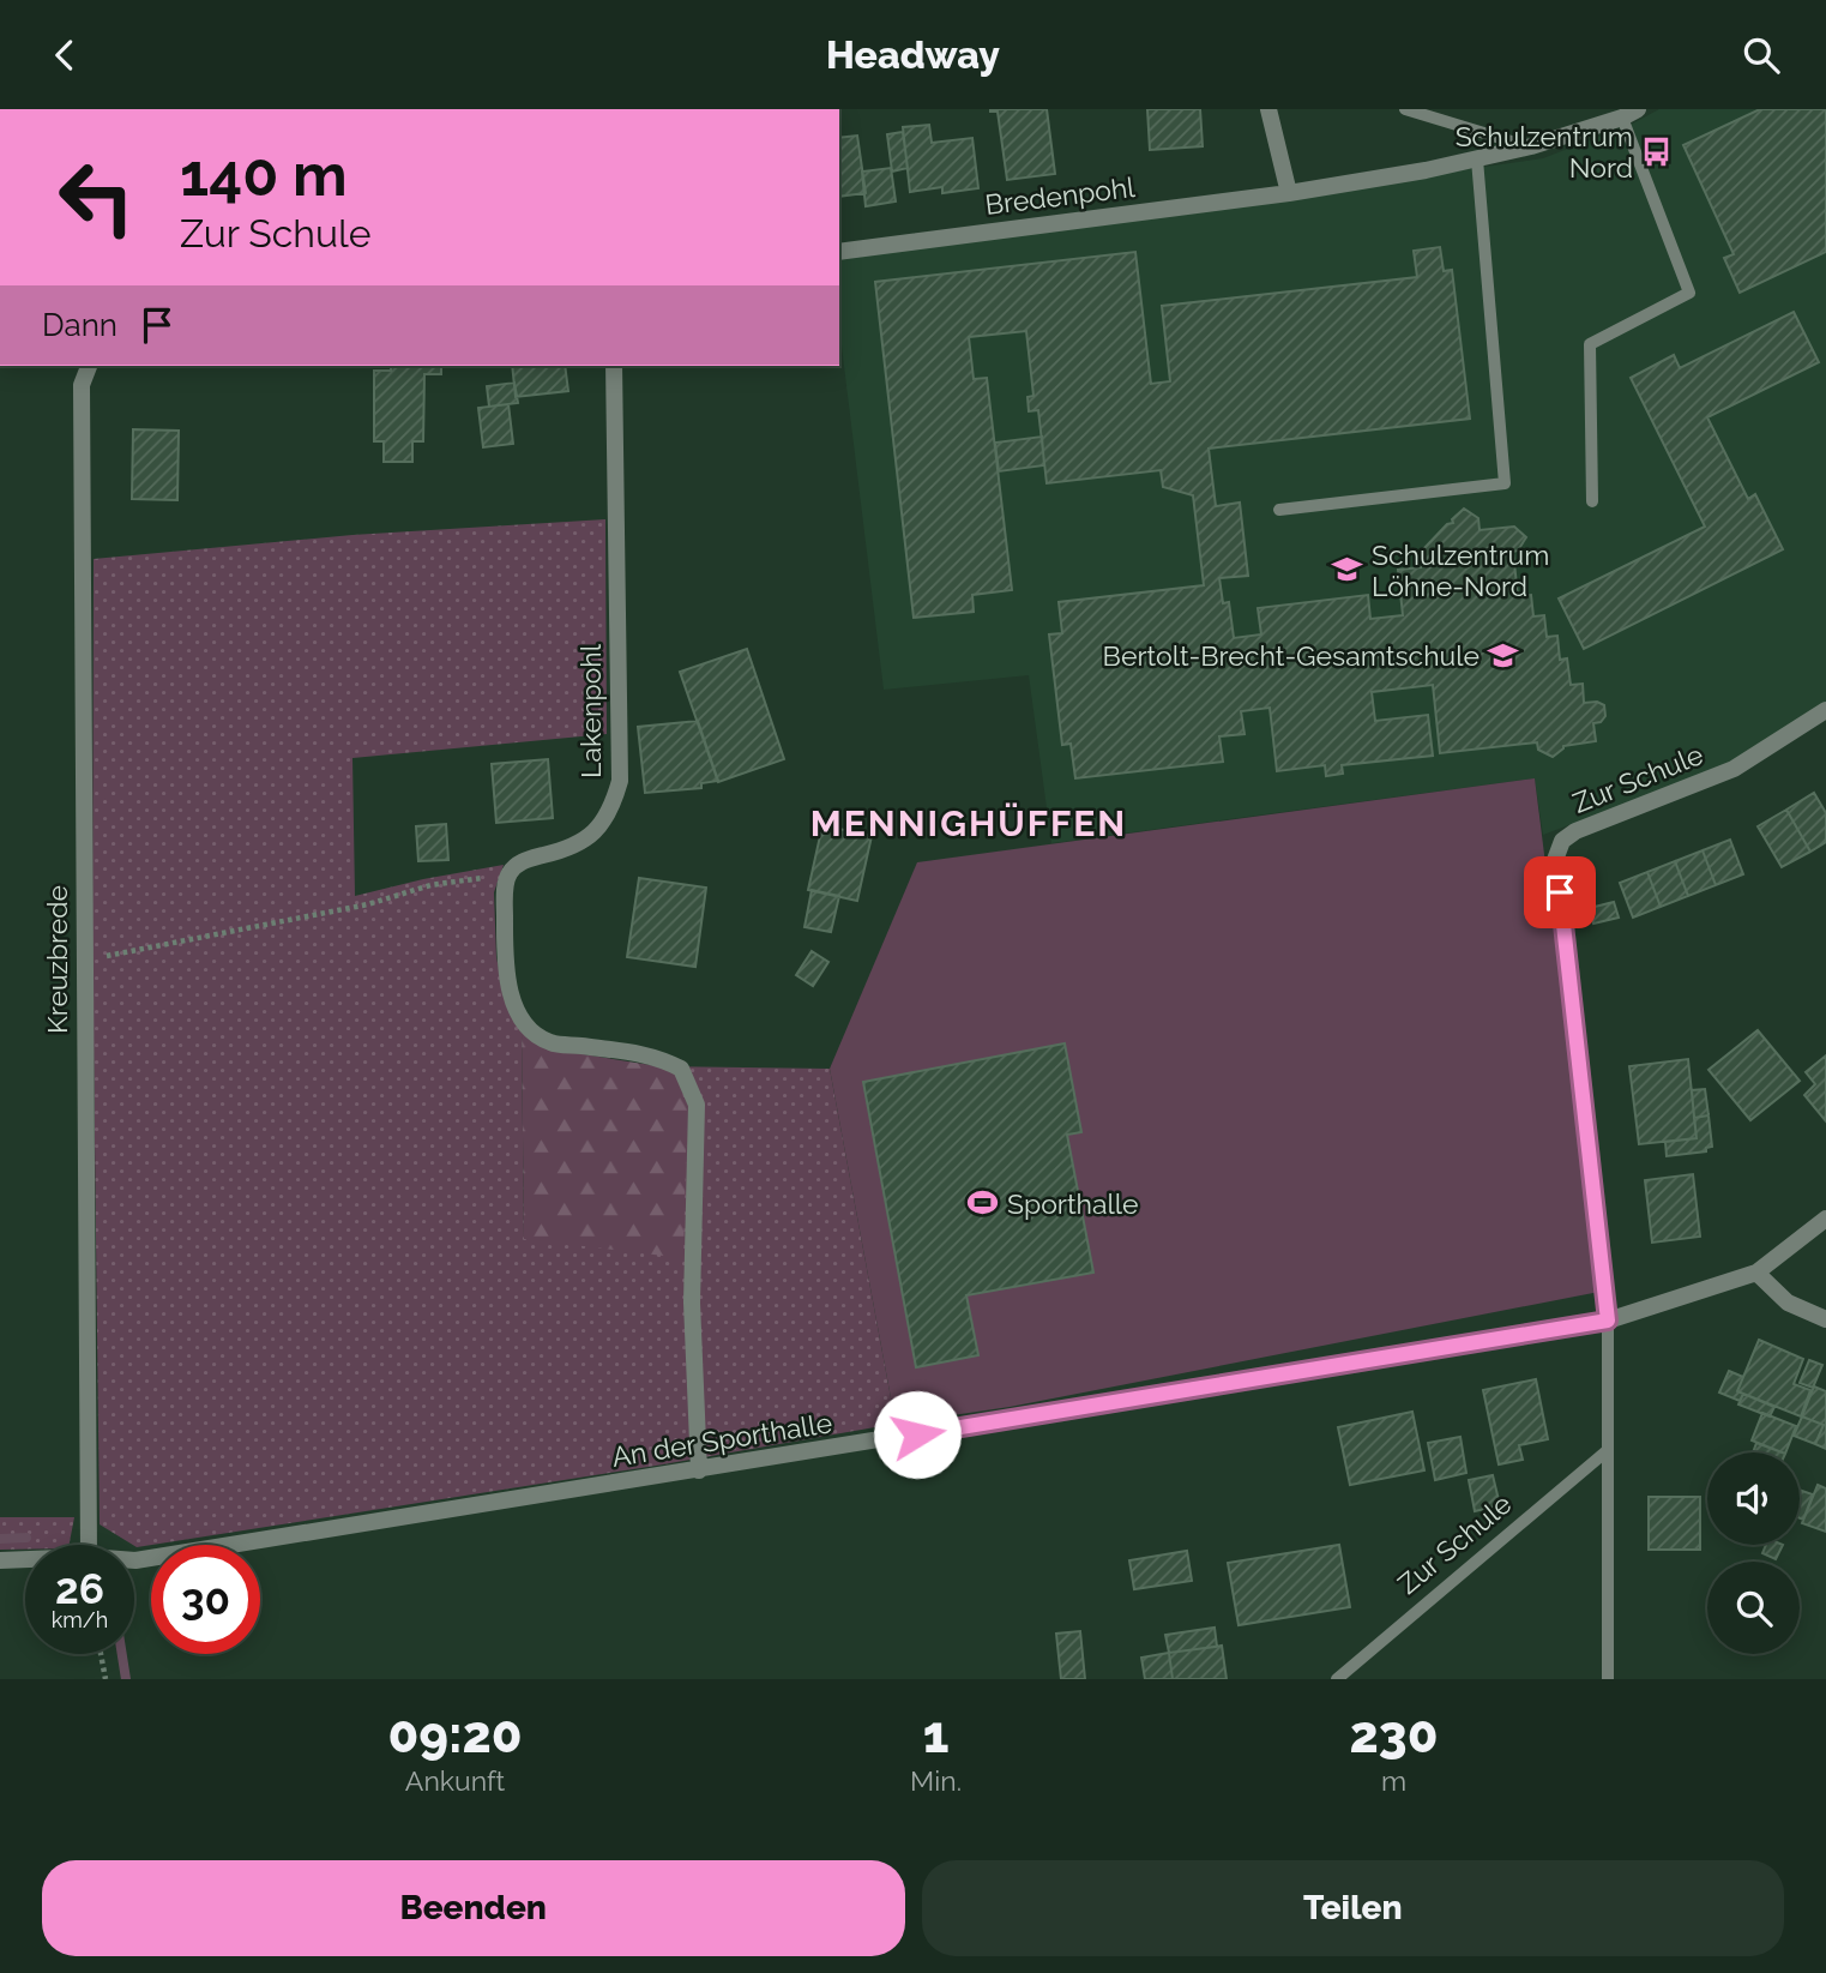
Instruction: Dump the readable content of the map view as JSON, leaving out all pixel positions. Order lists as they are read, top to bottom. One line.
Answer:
{"streets":{"street":["Bredenpohl","Lakenpohl","Zur Schule","Kreuzbrede","An der Sporthalle"]},"crossings":[["Zur Schule","An der Sporthalle"]],"districts":["MENNIGHÜFFEN"],"places":{"bus stop":["Schulzentrum Nord"],"school or university":["Schulzentrum Löhne-Nord","Bertolt-Brecht-Gesamtschule"],"sports":["Sporthalle"]},"page":{"header":"Headway","turn":["140 m","Zur Schule"],"then":"Dann","speed":"26 km/h","limit":"30","eta":["09:20","Ankunft","1","Min.","230","m"],"buttons":["Beenden","Teilen"]}}
